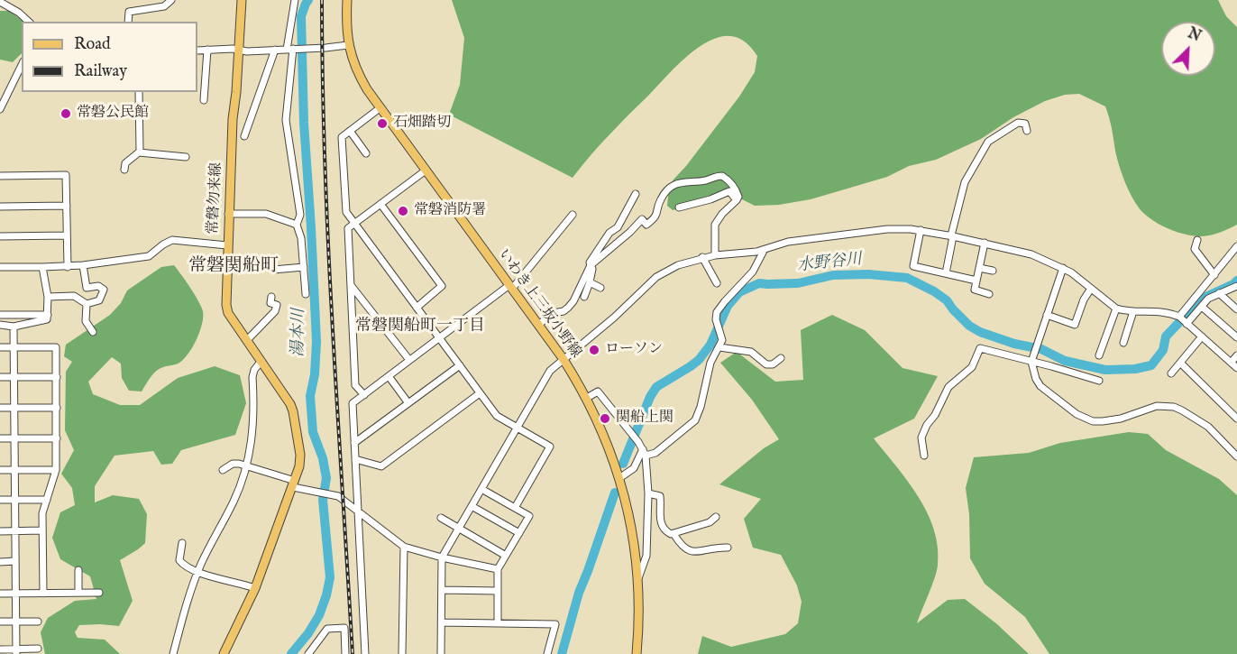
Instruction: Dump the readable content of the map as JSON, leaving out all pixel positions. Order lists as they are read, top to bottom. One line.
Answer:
{"streets":{"main road":["常磐勿来線","いわき上三坂小野線"]},"districts":["常磐関船町","常磐関船町一丁目"],"water":["水野谷川","湯本川"],"places":["常磐公民館","石畑踏切","常磐消防署","ローソン","関船上関"],"legend":["Road","Railway"],"north":"top right"}
